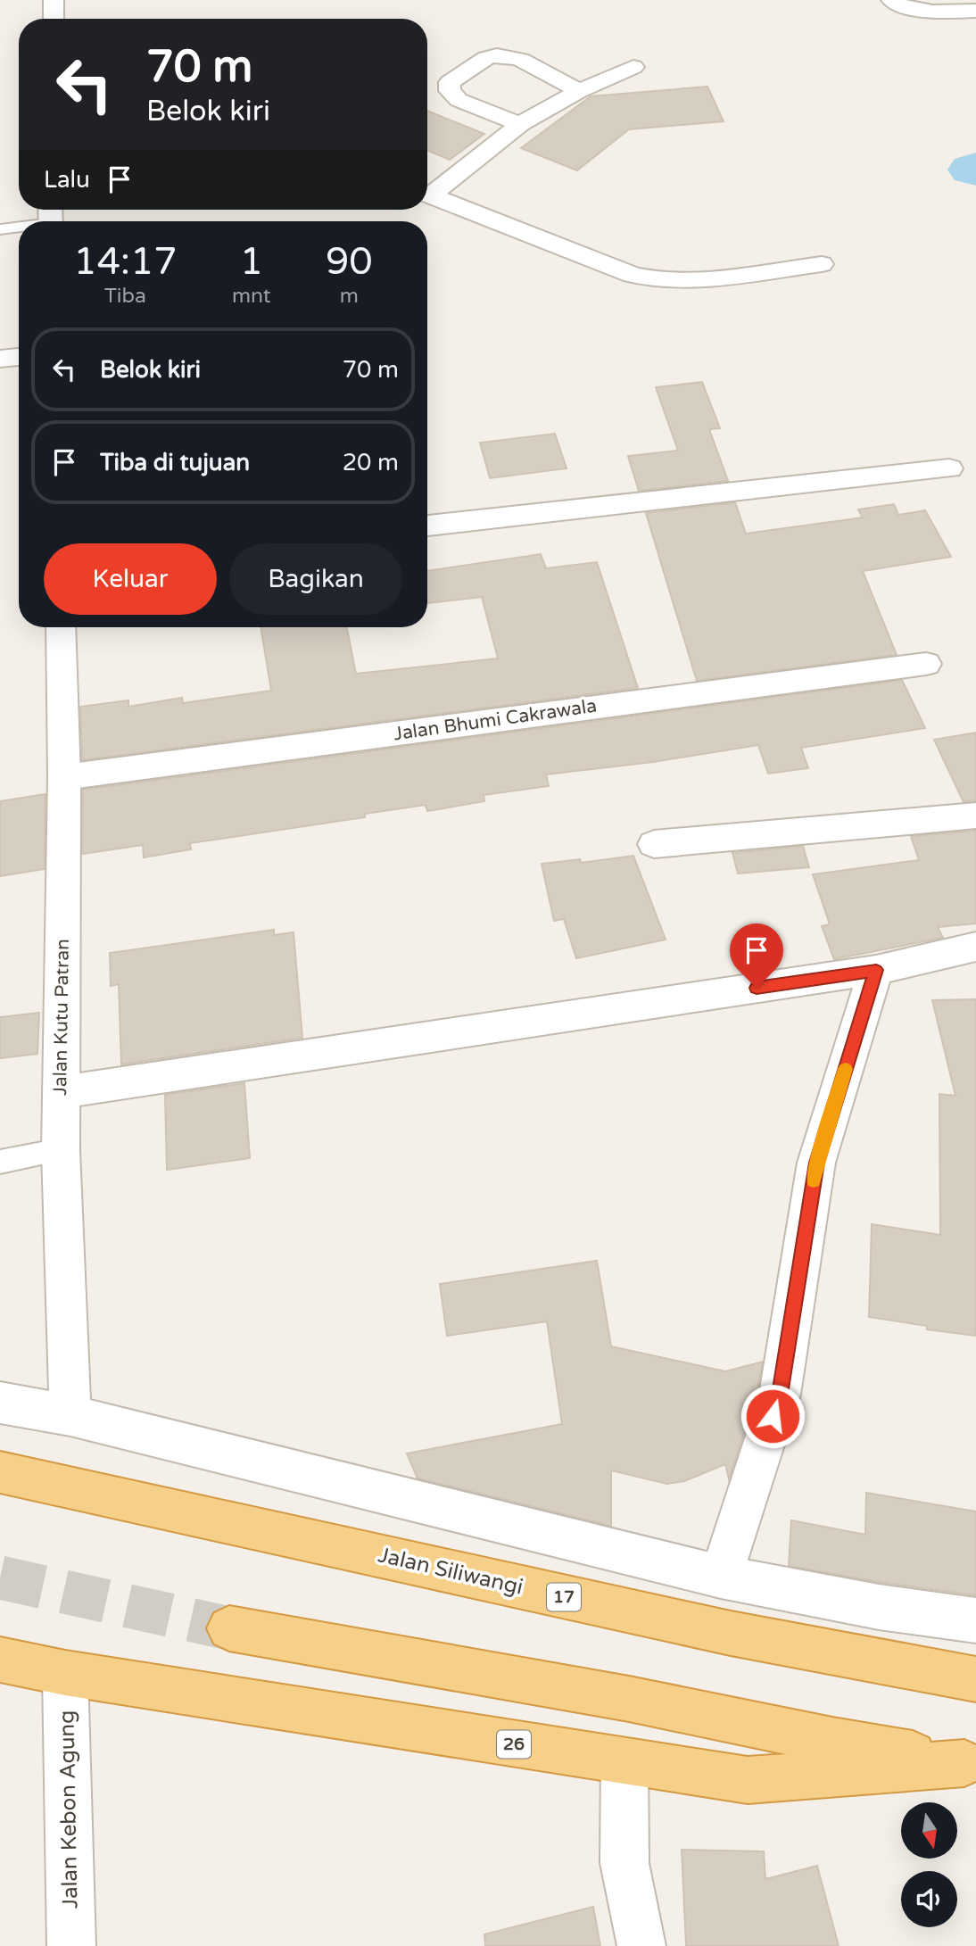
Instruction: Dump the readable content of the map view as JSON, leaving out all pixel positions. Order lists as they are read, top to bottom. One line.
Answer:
{"streets":{"highway":["Jalan Siliwangi","17","26"],"street":["Jalan Bhumi Cakrawala","Jalan Kutu Patran","Jalan Kebon Agung"]},"crossings":[["Jalan Bhumi Cakrawala","Jalan Kutu Patran"],["26","Jalan Kebon Agung"]],"north":"bottom","page":{"turn":["70 m","Belok kiri"],"then":"Lalu","eta":["14:17","Tiba","1","mnt","90","m"],"list":[{"name":"Belok kiri","value":"70 m"},{"name":"Tiba di tujuan","value":"20 m"}],"buttons":["Keluar","Bagikan"]}}
